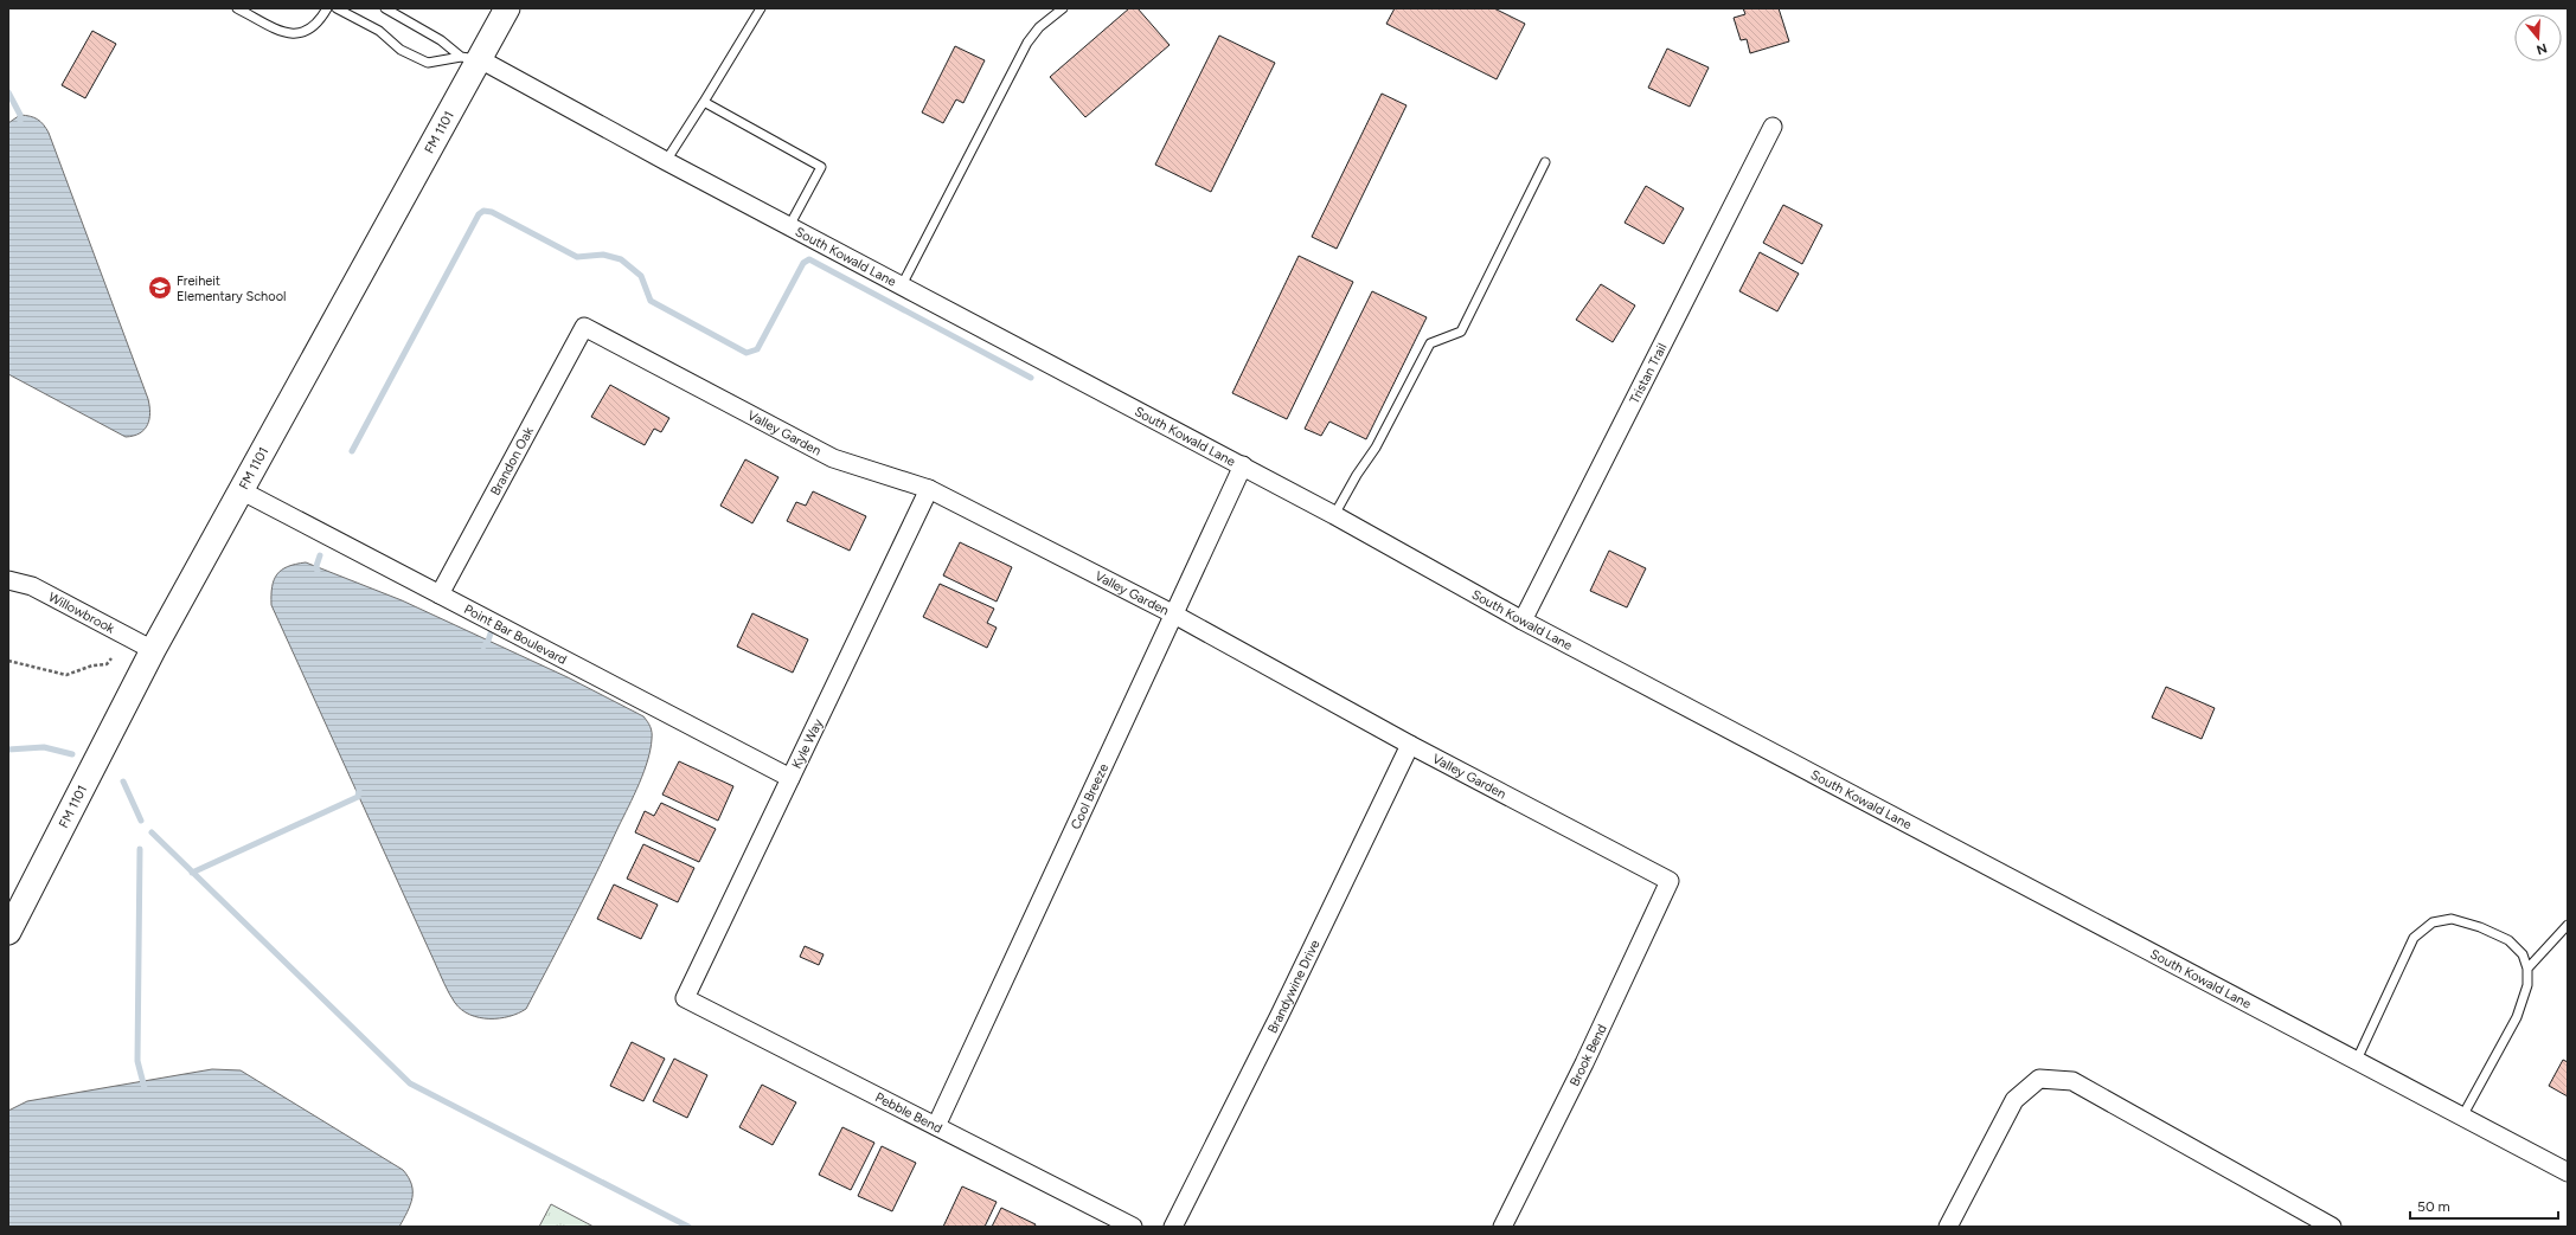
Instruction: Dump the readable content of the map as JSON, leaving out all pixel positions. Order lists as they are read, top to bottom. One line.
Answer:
{"streets":{"main road":["FM 1101"],"street":["South Kowald Lane","Tristan Trail","Valley Garden","Brandon Oak","Willowbrook","Point Bar Boulevard","Kyle Way","Cool Breeze","Brandywine Drive","Brook Bend","Pebble Bend"]},"crossings":[["FM 1101","South Kowald Lane"],["FM 1101","Willowbrook"],["FM 1101","Point Bar Boulevard"],["South Kowald Lane","Tristan Trail"],["South Kowald Lane","Cool Breeze"],["Valley Garden","Brandon Oak"],["Valley Garden","Kyle Way"],["Valley Garden","Cool Breeze"],["Valley Garden","Brandywine Drive"],["Valley Garden","Brook Bend"],["Brandon Oak","Point Bar Boulevard"],["Point Bar Boulevard","Kyle Way"],["Kyle Way","Pebble Bend"],["Cool Breeze","Pebble Bend"]],"places":{"school or university":["Freiheit Elementary School"]},"scale_bar":"50 m","north":"bottom"}
